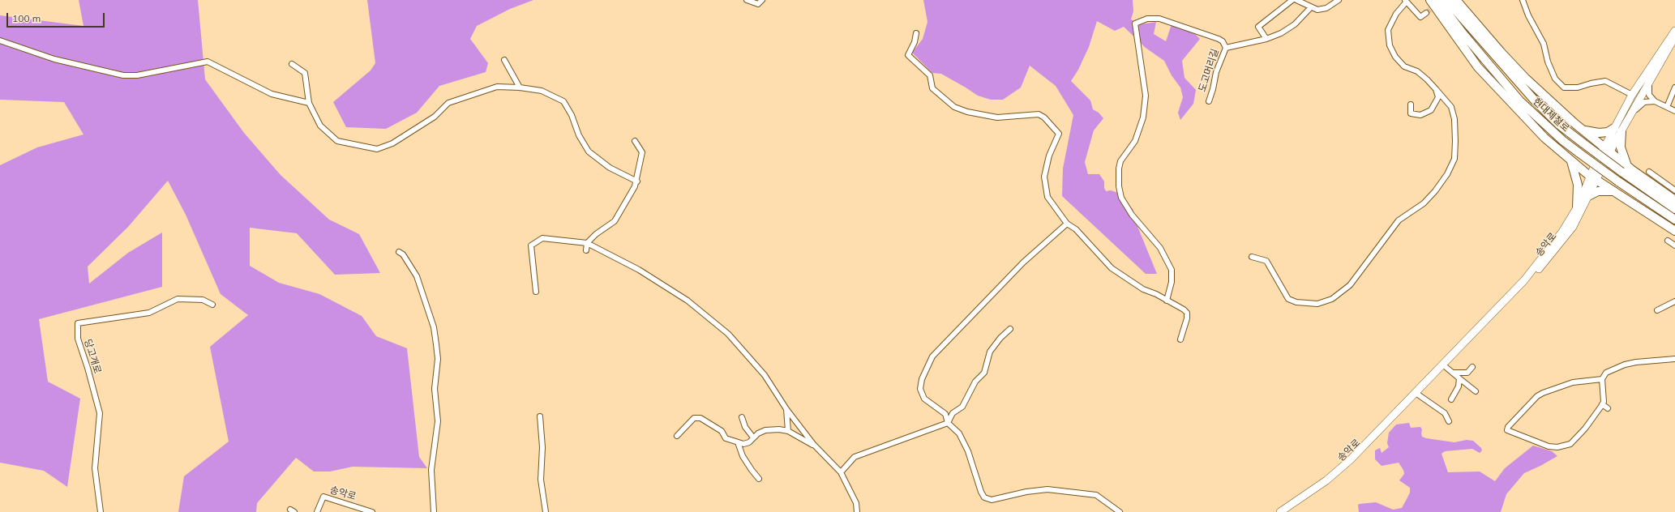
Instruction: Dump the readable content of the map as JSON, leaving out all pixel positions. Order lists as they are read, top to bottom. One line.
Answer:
{"streets":{"highway":["현대제철로"],"main road":["송악로"],"street":["도고머리길","당고개로"]},"scale_bar":"100 m"}
